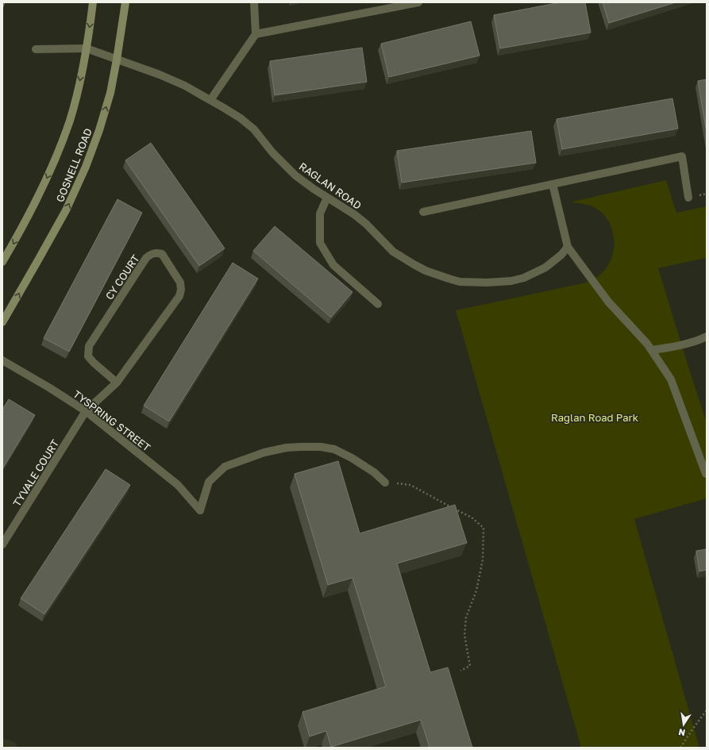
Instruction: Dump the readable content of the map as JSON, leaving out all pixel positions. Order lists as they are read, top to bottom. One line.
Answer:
{"streets":{"main road":["GOSNELL ROAD"],"street":["RAGLAN ROAD","CY COURT","TYSPRING STREET","TYVALE COURT"]},"crossings":[["GOSNELL ROAD","RAGLAN ROAD"],["CY COURT","TYSPRING STREET"],["CY COURT","TYVALE COURT"],["TYSPRING STREET","TYVALE COURT"]],"parks":["Raglan Road Park"],"north":"bottom"}
